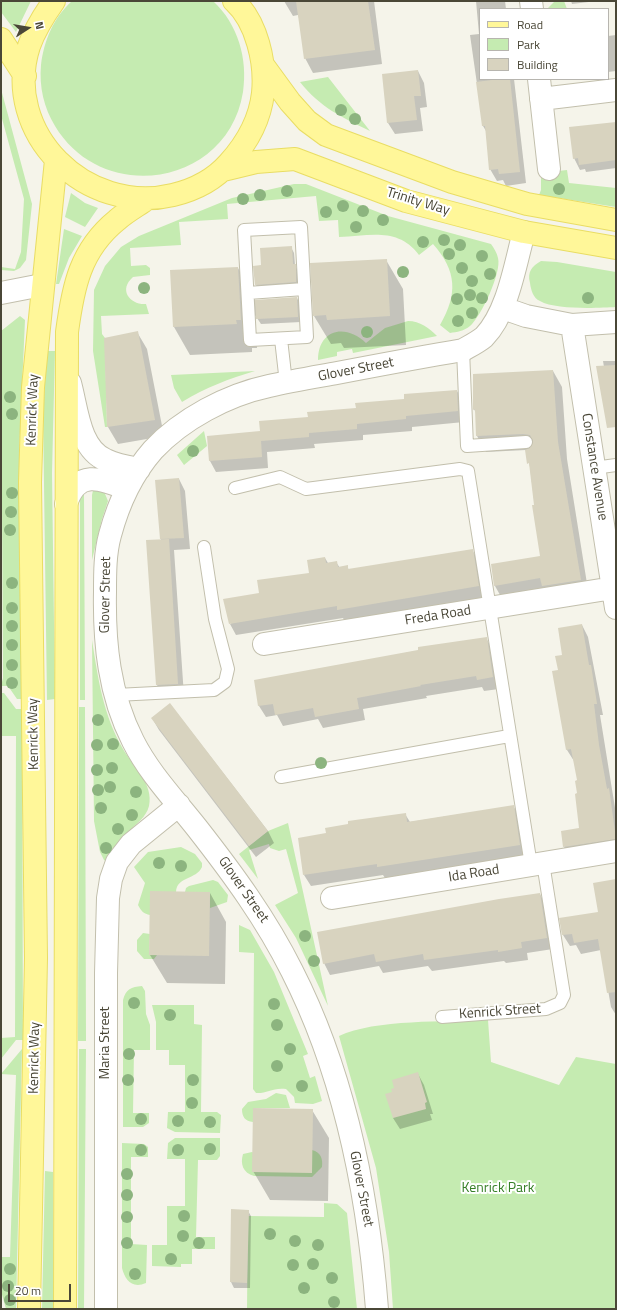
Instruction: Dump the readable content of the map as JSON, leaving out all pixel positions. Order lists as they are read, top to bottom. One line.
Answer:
{"streets":{"main road":["Trinity Way","Kenrick Way"],"street":["Glover Street","Constance Avenue","Freda Road","Ida Road","Maria Street"],"lane":["Kenrick Street"]},"crossings":[["Trinity Way","Glover Street"],["Glover Street","Maria Street"],["Constance Avenue","Freda Road"],["Ida Road","Kenrick Street"]],"parks":["Kenrick Park"],"legend":["Road","Park","Building"],"scale_bar":"20 m","north":"right"}
